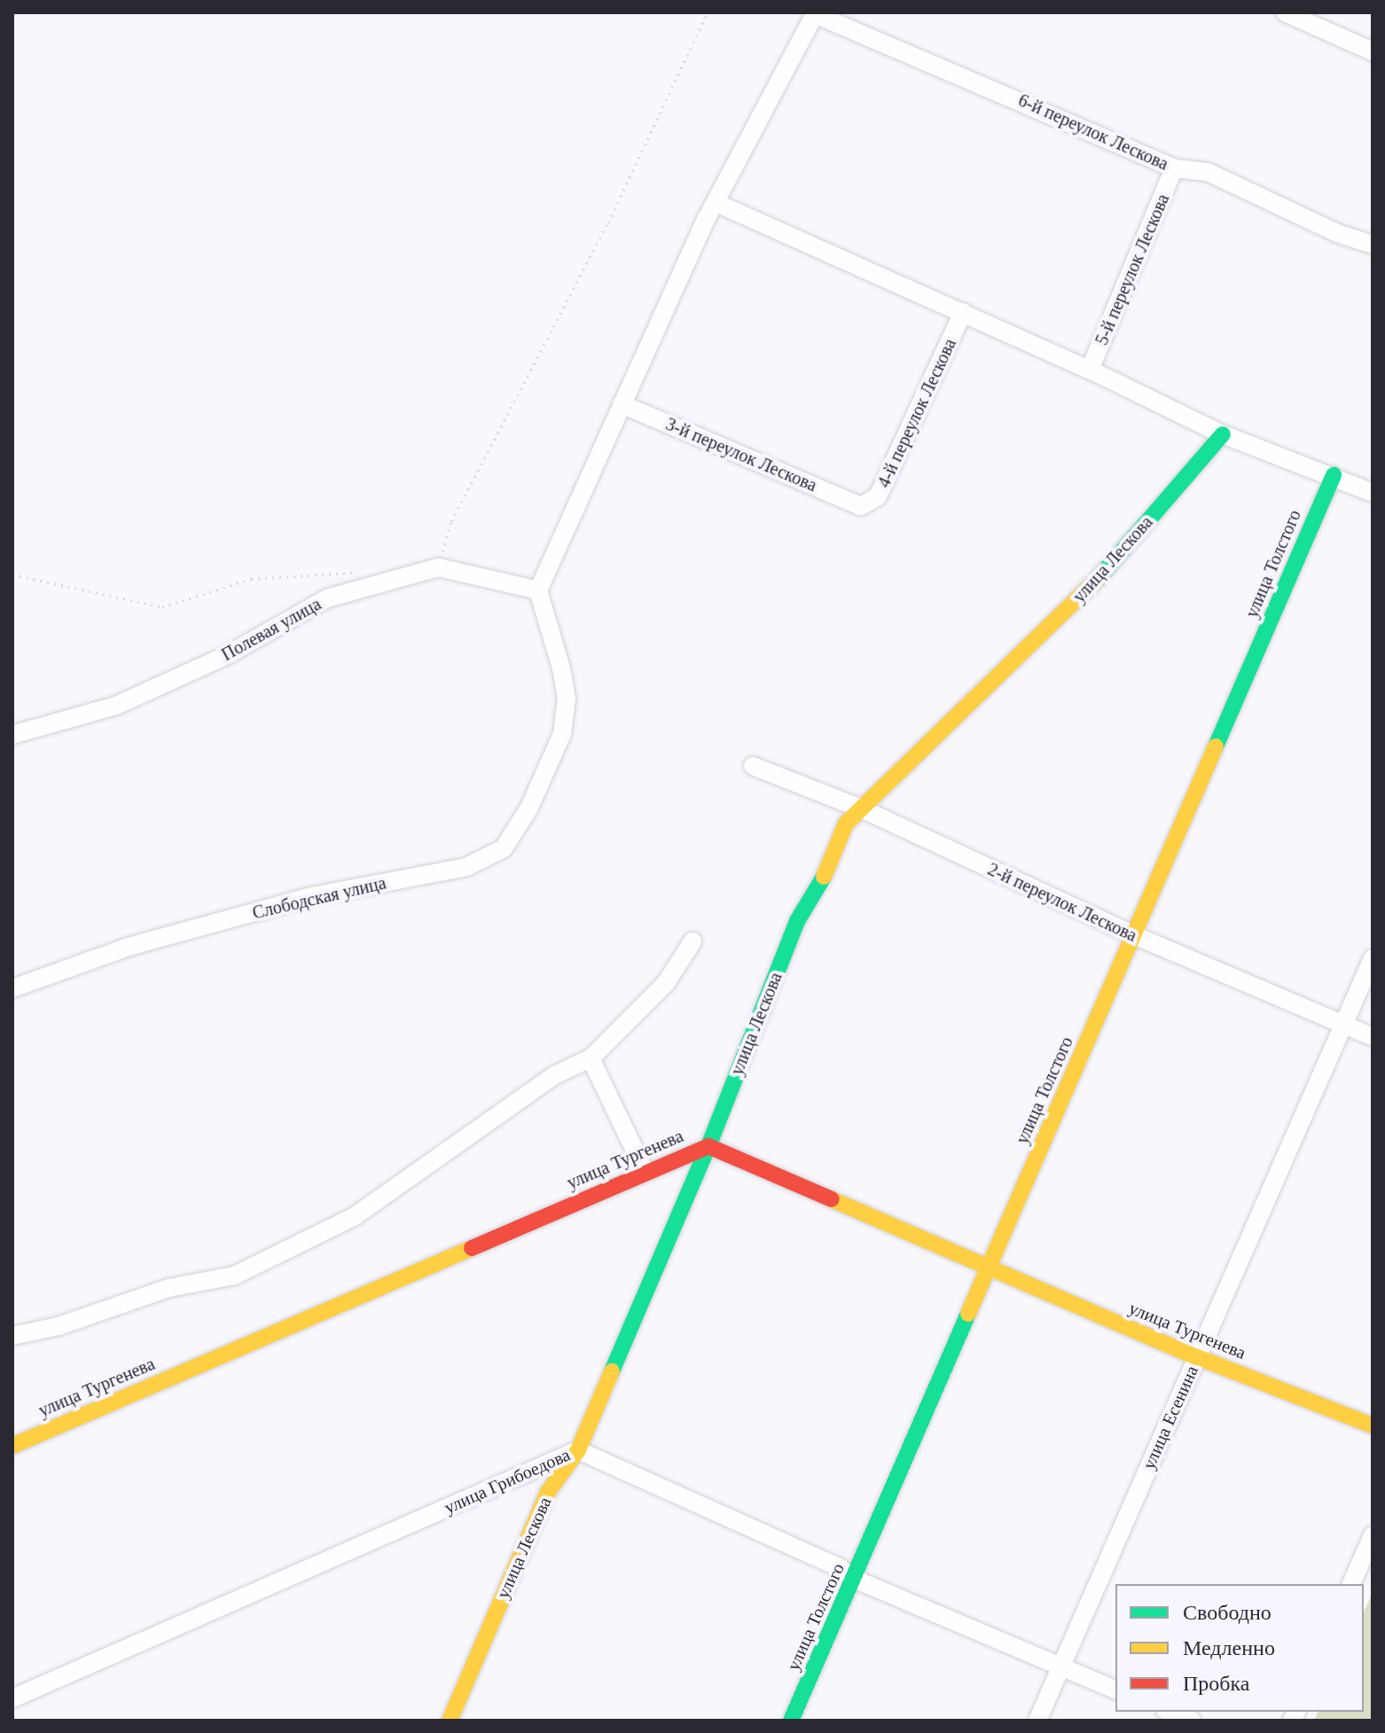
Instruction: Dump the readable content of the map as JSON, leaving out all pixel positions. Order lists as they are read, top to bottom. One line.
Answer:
{"streets":{"street":["6-й переулок Лескова","5-й переулок Лескова","4-й переулок Лескова","3-й переулок Лескова","улица Лескова","улица Толстого","Полевая улица","Слободская улица","2-й переулок Лескова","улица Тургенева","улица Есенина","улица Грибоедова"]},"crossings":[["6-й переулок Лескова","5-й переулок Лескова"],["4-й переулок Лескова","3-й переулок Лескова"],["улица Лескова","2-й переулок Лескова"],["улица Лескова","улица Тургенева"],["улица Лескова","улица Грибоедова"],["улица Толстого","2-й переулок Лескова"],["улица Толстого","улица Тургенева"],["улица Толстого","улица Грибоедова"],["Полевая улица","Слободская улица"],["2-й переулок Лескова","улица Есенина"],["улица Тургенева","улица Есенина"],["улица Есенина","улица Грибоедова"]],"legend":["Свободно","Медленно","Пробка"]}
